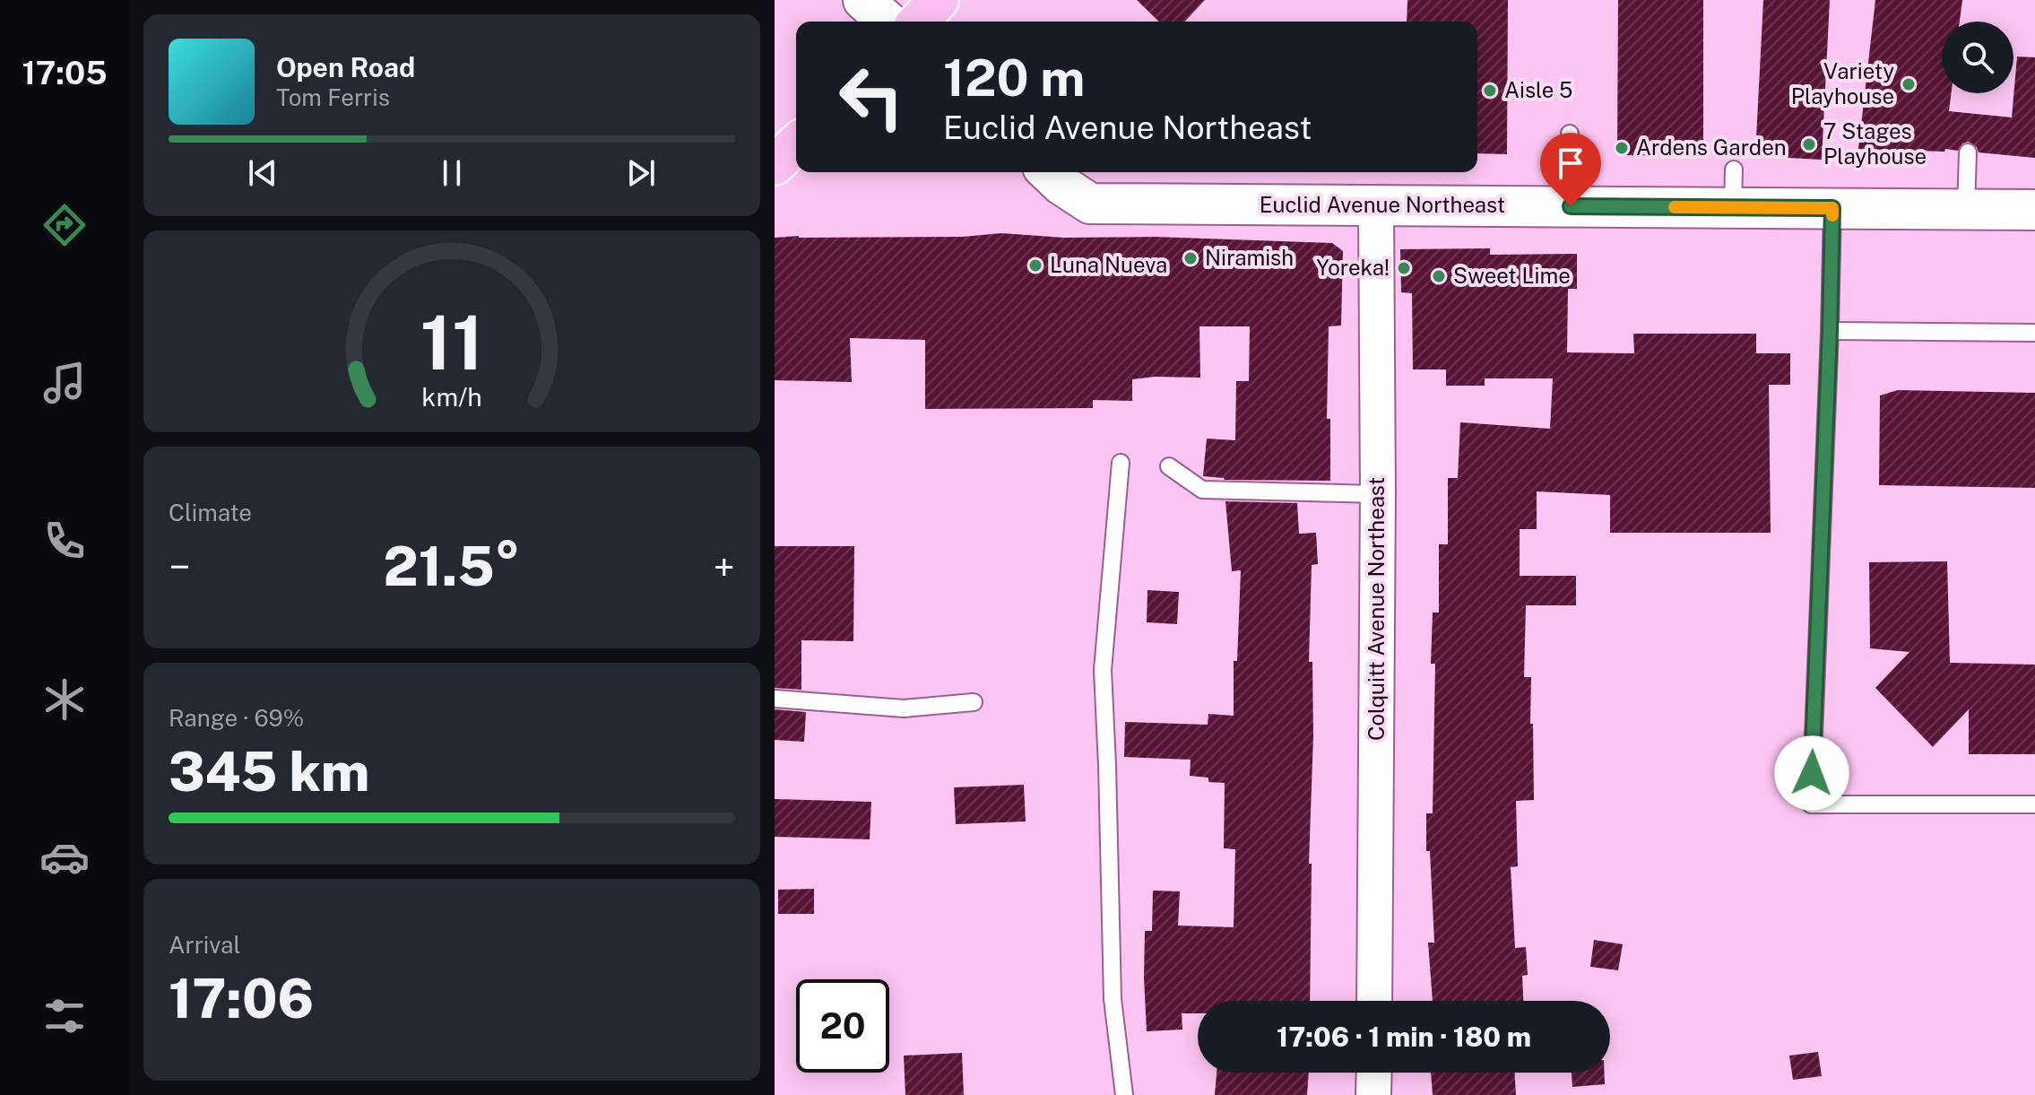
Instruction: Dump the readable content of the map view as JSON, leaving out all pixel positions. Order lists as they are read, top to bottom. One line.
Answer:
{"streets":{"street":["Euclid Avenue Northeast","Colquitt Avenue Northeast"]},"crossings":[["Euclid Avenue Northeast","Colquitt Avenue Northeast"]],"places":["Variety Playhouse","Aisle 5","7 Stages Playhouse","Ardens Garden","Niramish","Luna Nueva","Yoreka!","Sweet Lime"],"page":{"tabs":"17:05","turn":["120 m","Euclid Avenue Northeast"],"song":["Open Road","Tom Ferris"],"tile":["Climate",["Range · 69%","345 km"],["Arrival","17:06"]],"heat":["−","21.5°","+"],"limit":"20","trip":"17:06 · 1 min · 180 m","gauge":["11","km/h"]}}
